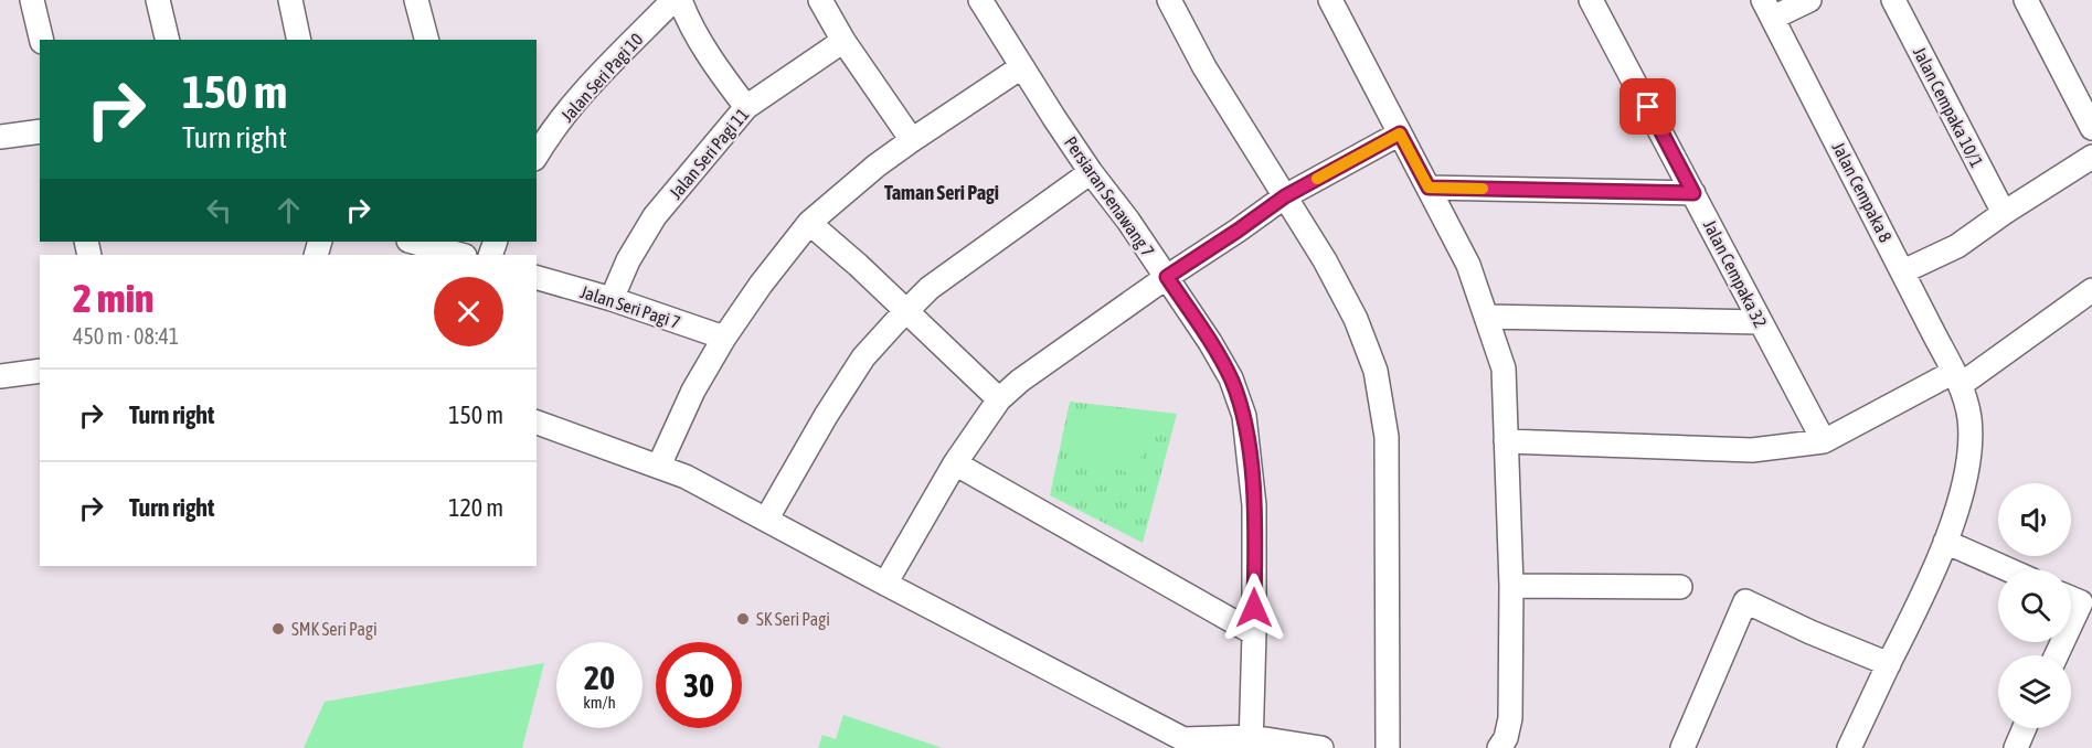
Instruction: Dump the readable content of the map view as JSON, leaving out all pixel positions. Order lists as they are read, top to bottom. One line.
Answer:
{"streets":{"street":["Jalan Seri Pagi 10","Jalan Cempaka 10/1","Jalan Seri Pagi 11","Jalan Cempaka 8","Persiaran Senawang 7","Jalan Cempaka 32","Jalan Seri Pagi 7"]},"crossings":[["Jalan Seri Pagi 11","Jalan Seri Pagi 7"]],"districts":["Taman Seri Pagi"],"places":["SK Seri Pagi","SMK Seri Pagi"],"page":{"turn":["150 m","Turn right"],"heading":["2 min","450 m · 08:41"],"list":[{"name":"Turn right","value":"150 m"},{"name":"Turn right","value":"120 m"}],"speed":"20 km/h","limit":"30"}}
